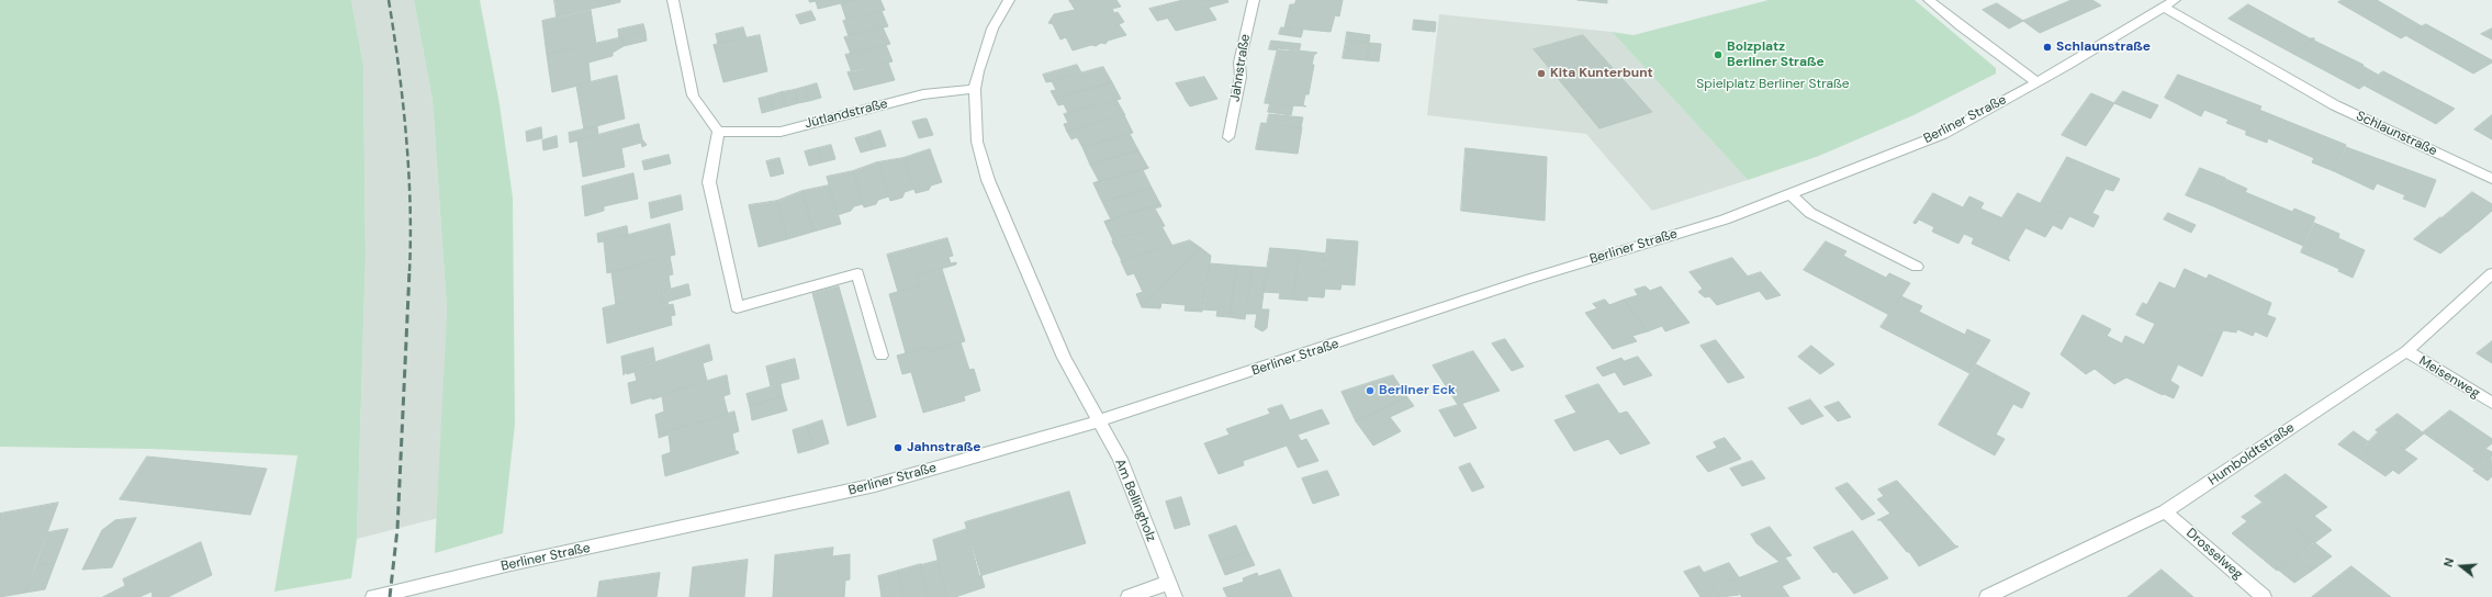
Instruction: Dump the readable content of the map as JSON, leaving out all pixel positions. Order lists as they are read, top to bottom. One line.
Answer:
{"streets":{"street":["Jahnstraße","Jütlandstraße","Berliner Straße","Schlaunstraße","Meisenweg","Humboldtstraße","Am Bellingholz","Drosselweg"]},"crossings":[["Berliner Straße","Schlaunstraße"],["Berliner Straße","Am Bellingholz"],["Meisenweg","Humboldtstraße"],["Humboldtstraße","Drosselweg"]],"parks":["Spielplatz Berliner Straße"],"places":["Schlaunstraße","Bolzplatz Berliner Straße","Kita Kunterbunt","Berliner Eck","Jahnstraße"],"north":"left"}
